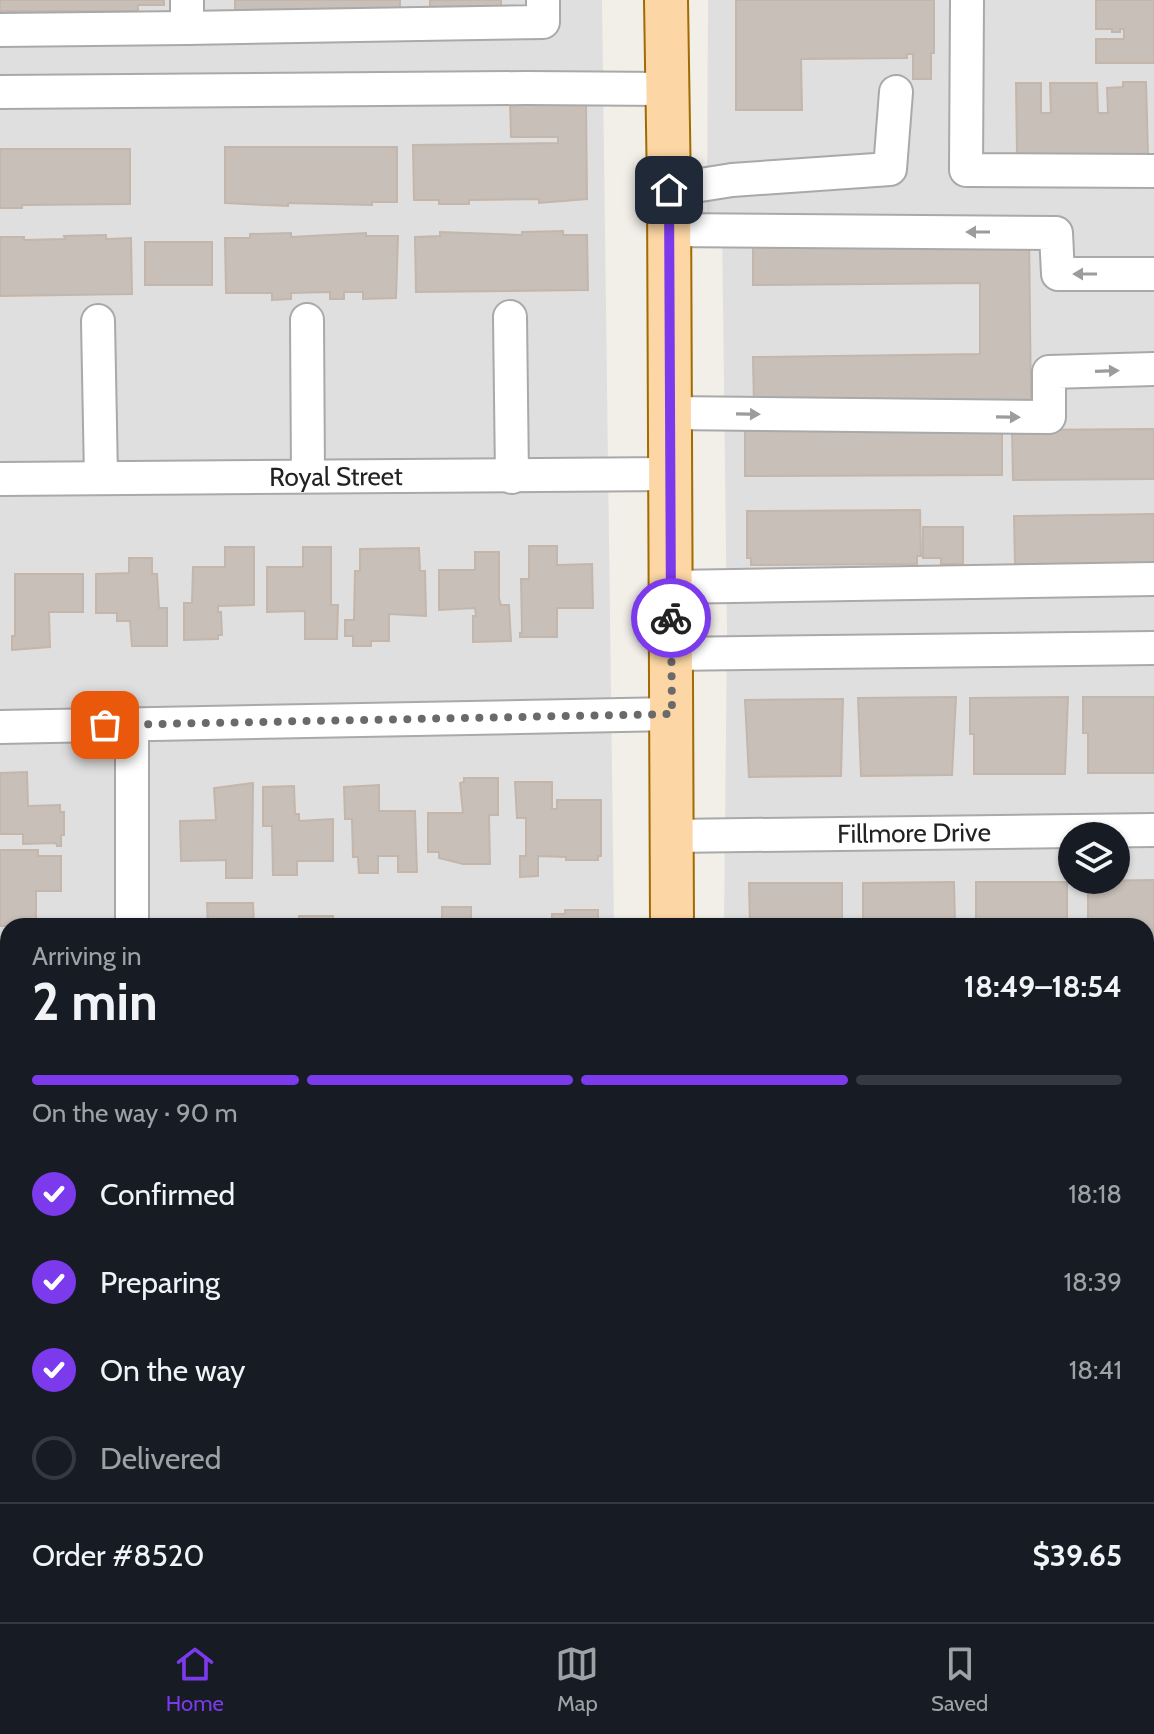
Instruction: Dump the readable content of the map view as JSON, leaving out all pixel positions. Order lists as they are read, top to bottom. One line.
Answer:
{"streets":{"street":["Royal Street","Fillmore Drive"]},"page":{"heading":["2 min","Arriving in","18:49–18:54"],"panel":["Order #8520","$39.65"],"bar":"On the way · 90 m","list":[["Confirmed","18:18"],["Preparing","18:39"],["On the way","18:41"],"Delivered"],"tabs":["Home","Map","Saved"]}}
